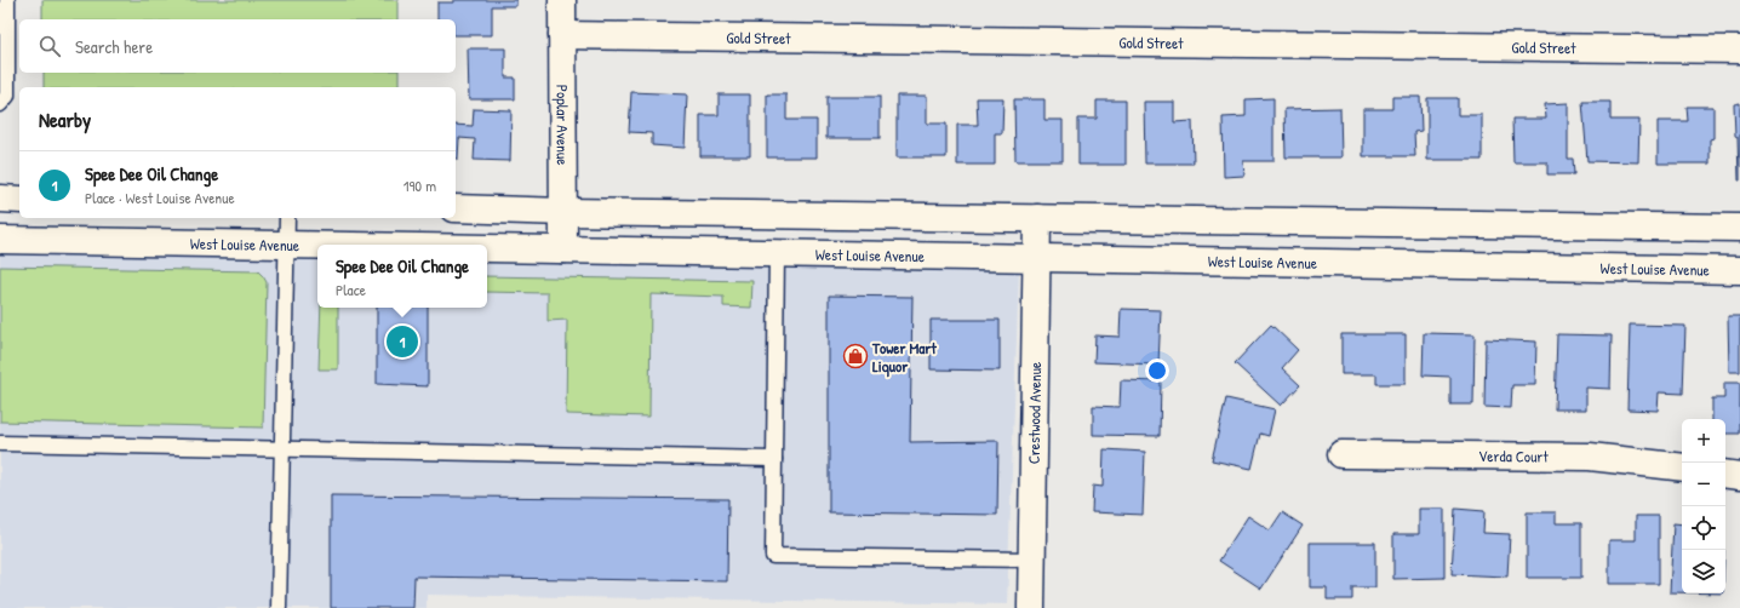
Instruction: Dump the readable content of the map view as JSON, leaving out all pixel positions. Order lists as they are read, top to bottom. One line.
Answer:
{"streets":{"main road":["Gold Street","Poplar Avenue","West Louise Avenue","Crestwood Avenue","Verda Court"]},"crossings":[["Gold Street","Poplar Avenue"],["Poplar Avenue","West Louise Avenue"],["West Louise Avenue","Crestwood Avenue"]],"places":{"shop":["Tower Mart Liquor"]},"page":{"search":"Search here","heading":"Nearby","list":[{"mark":"1","name":"Spee Dee Oil Change","note":"Place · West Louise Avenue","value":"190 m"}],"popup":["Spee Dee Oil Change","Place"],"pins":"1","map_buttons":["+","−"]}}
